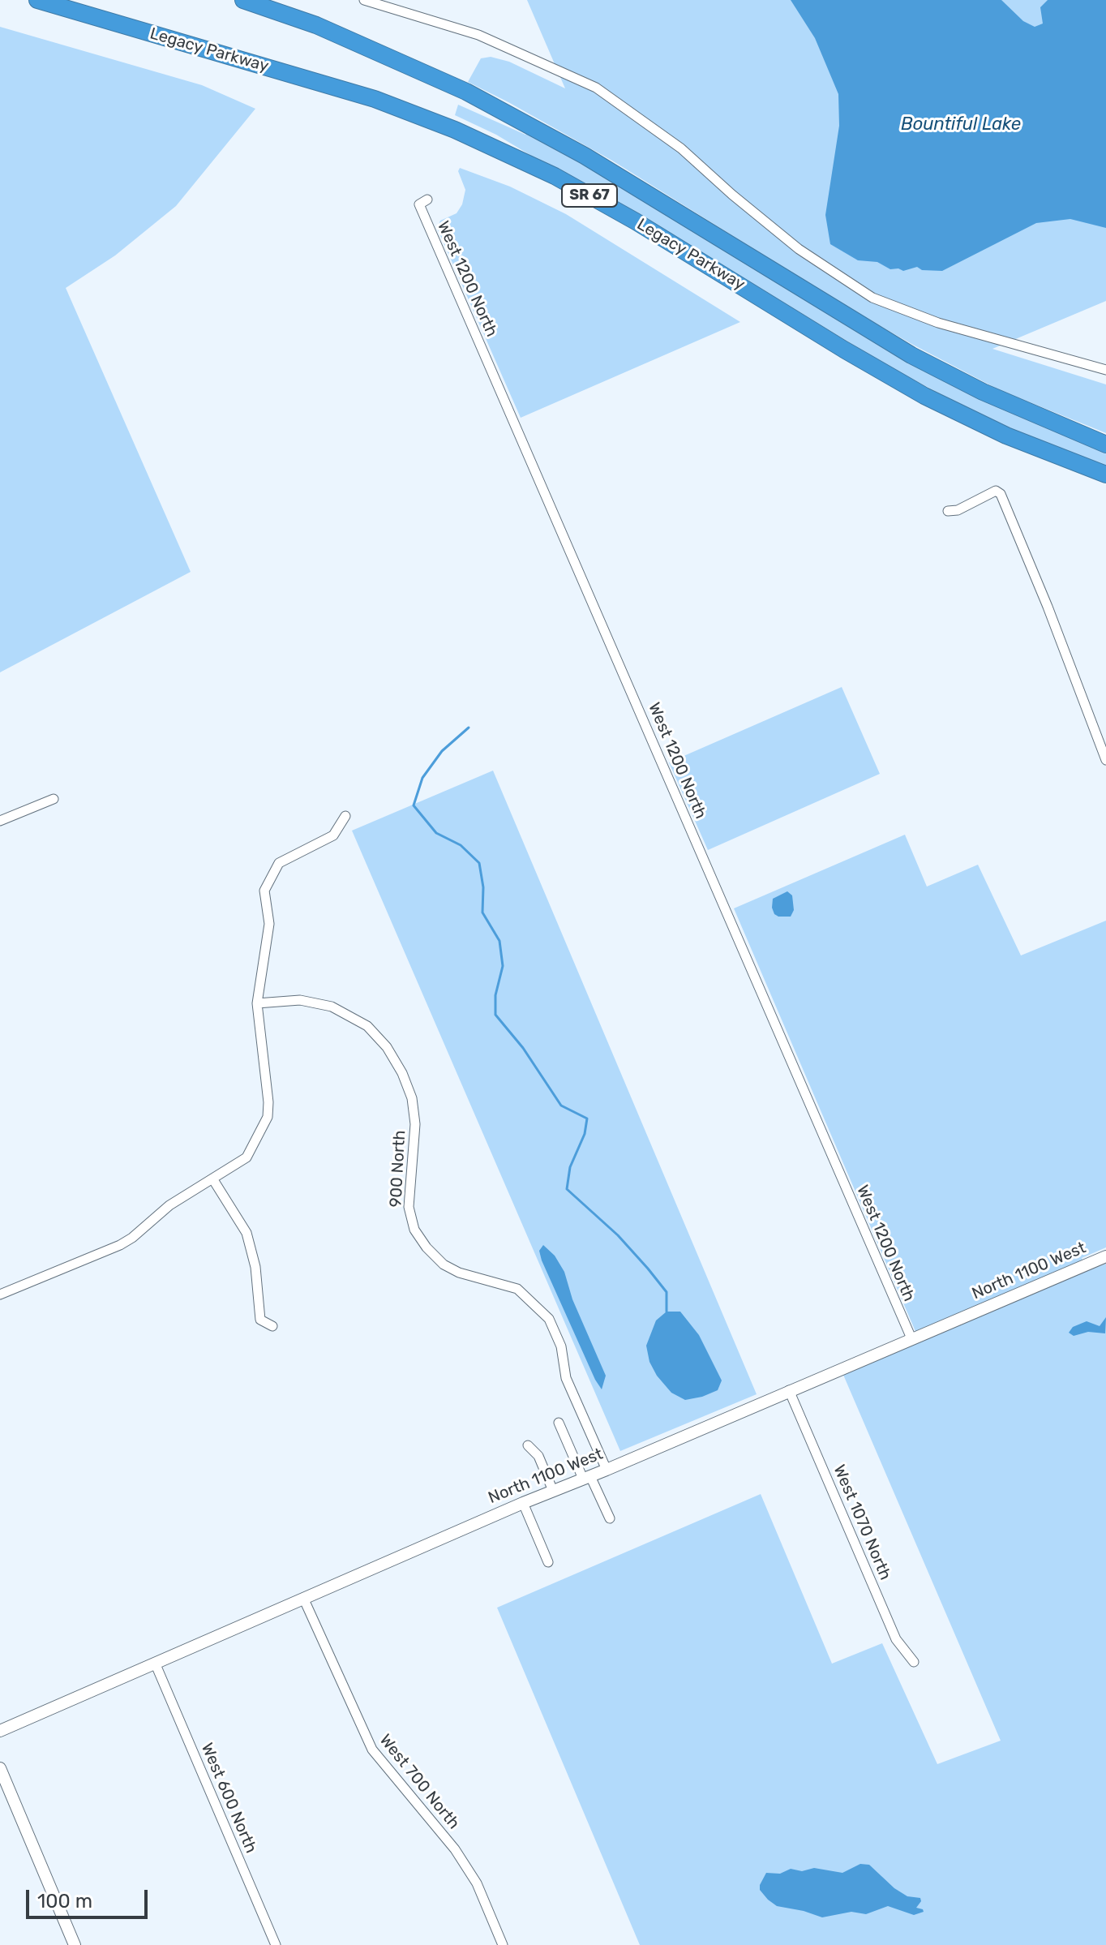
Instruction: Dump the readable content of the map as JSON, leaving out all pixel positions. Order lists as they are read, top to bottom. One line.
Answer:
{"streets":{"highway":["Legacy Parkway","SR 67"],"street":["West 1200 North","900 North","North 1100 West","West 1070 North","West 700 North","West 600 North"]},"crossings":[["West 1200 North","North 1100 West"],["900 North","North 1100 West"],["North 1100 West","West 1070 North"],["North 1100 West","West 700 North"],["North 1100 West","West 600 North"]],"water":["Bountiful Lake"],"scale_bar":"100 m"}
